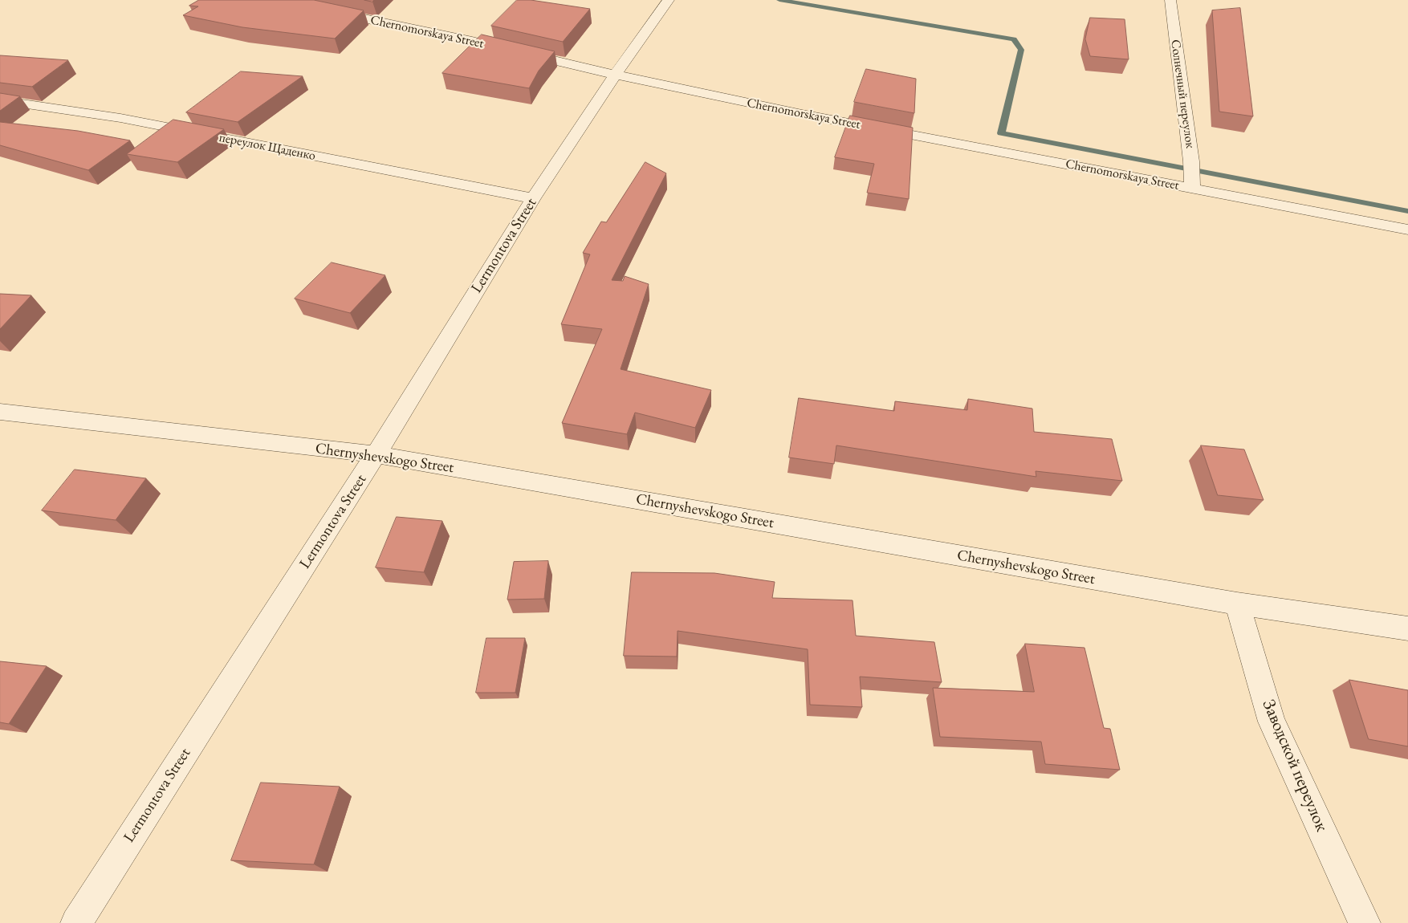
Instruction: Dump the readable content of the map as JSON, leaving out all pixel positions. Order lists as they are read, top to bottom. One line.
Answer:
{"streets":{"street":["Chernomorskaya Street","Солнечный переулок","переулок Щаденко","Lermontova Street","Chernyshevskogo Street","Заводской переулок"]},"crossings":[["Chernomorskaya Street","Солнечный переулок"],["Chernomorskaya Street","Lermontova Street"],["переулок Щаденко","Lermontova Street"],["Lermontova Street","Chernyshevskogo Street"],["Chernyshevskogo Street","Заводской переулок"]]}
